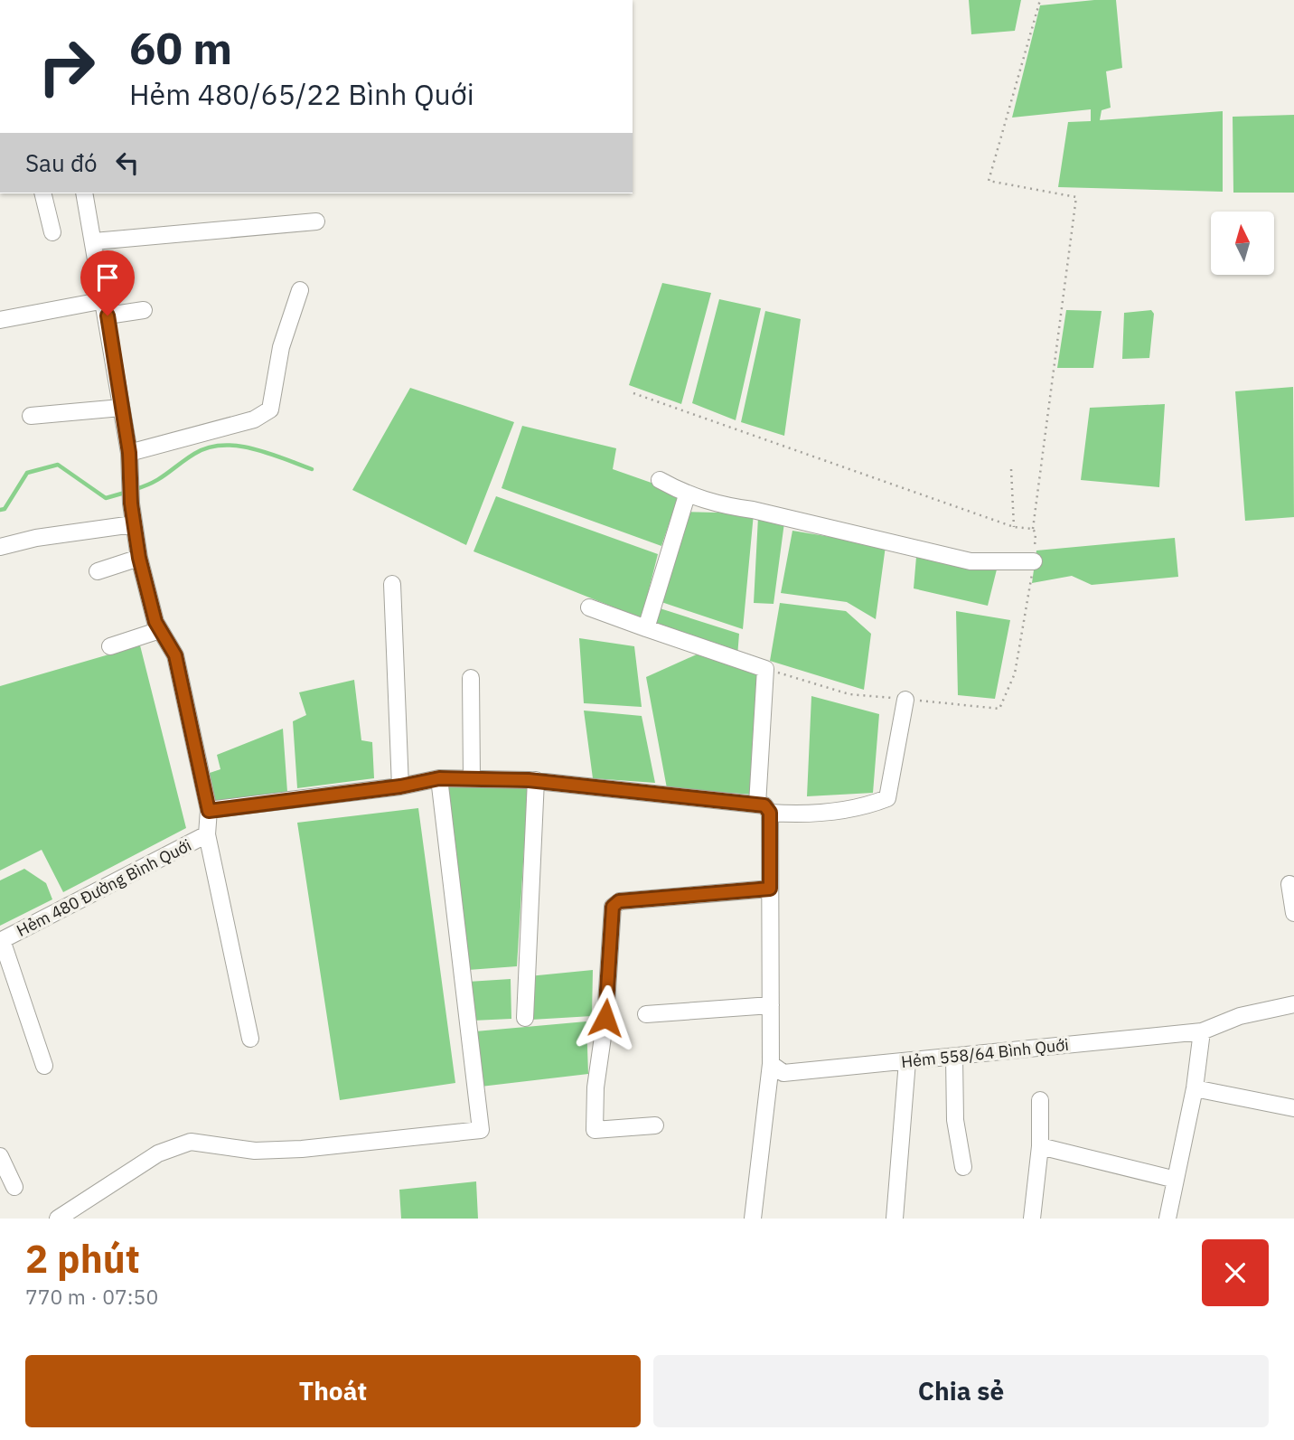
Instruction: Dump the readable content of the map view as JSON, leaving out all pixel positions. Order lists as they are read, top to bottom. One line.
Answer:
{"streets":{"street":["Hẻm 480 Đường Bình Quới","Hẻm 558/64 Bình Quới"]},"north":"top","page":{"turn":["60 m","Hẻm 480/65/22 Bình Quới"],"then":"Sau đó","heading":["2 phút","770 m · 07:50"],"buttons":["Thoát","Chia sẻ"]}}
